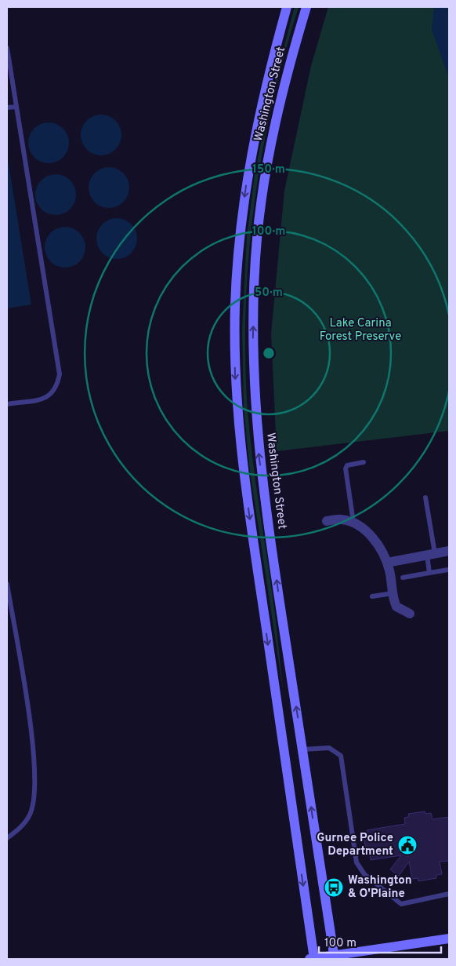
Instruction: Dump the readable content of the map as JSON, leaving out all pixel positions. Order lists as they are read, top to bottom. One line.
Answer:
{"streets":{"main road":["Washington Street"]},"parks":["Lake Carina Forest Preserve"],"places":{"public building":["Gurnee Police Department"],"bus stop":["Washington & O'Plaine"]},"scale_bar":"100 m","rings":["150 m","100 m","50 m"]}
